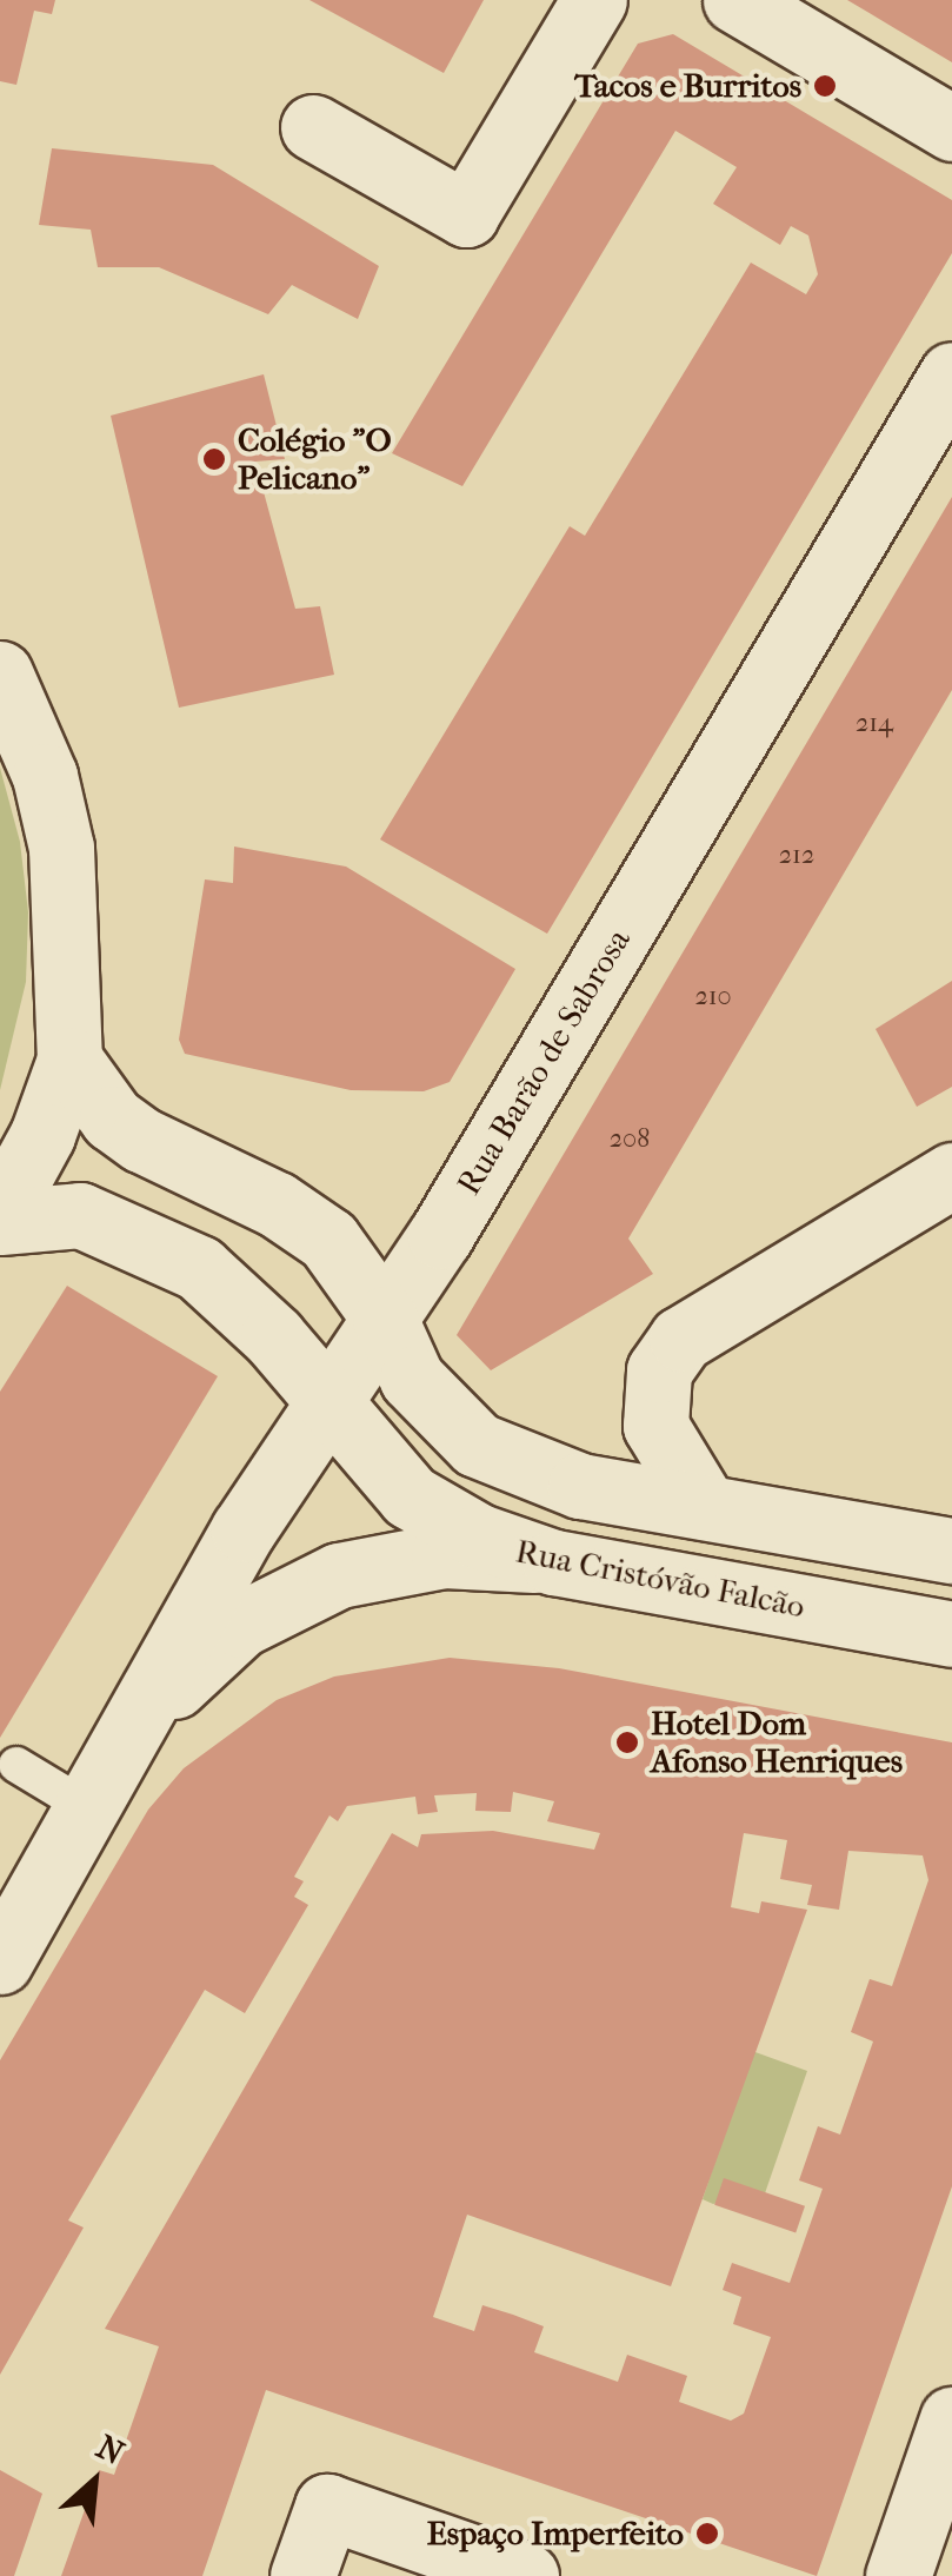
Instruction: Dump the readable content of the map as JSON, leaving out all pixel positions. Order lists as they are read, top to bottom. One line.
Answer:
{"streets":{"street":["Rua Barão de Sabrosa","Rua Cristóvão Falcão"]},"crossings":[["Rua Barão de Sabrosa","Rua Cristóvão Falcão"]],"places":["Tacos e Burritos","Colégio \"O Pelicano\"","Hotel Dom Afonso Henriques","Espaço Imperfeito"],"house_numbers":["214","212","210","208"],"north":"top right"}
